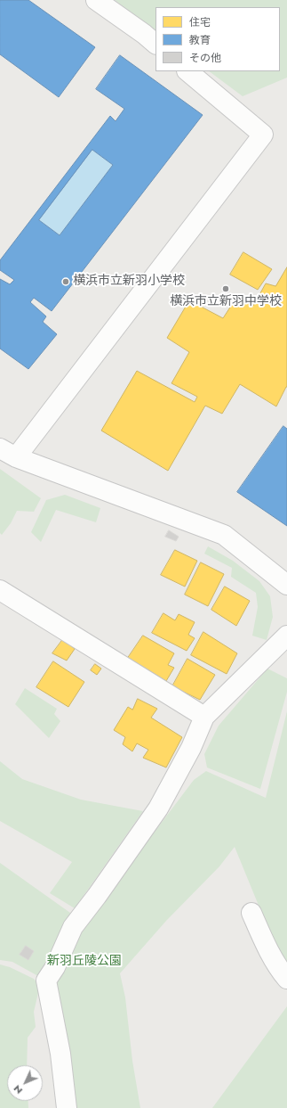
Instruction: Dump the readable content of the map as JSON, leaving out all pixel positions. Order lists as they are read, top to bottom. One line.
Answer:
{"parks":["新羽丘陵公園"],"places":["横浜市立新羽小学校","横浜市立新羽中学校"],"legend":["住宅","教育","その他"],"north":"bottom left"}
